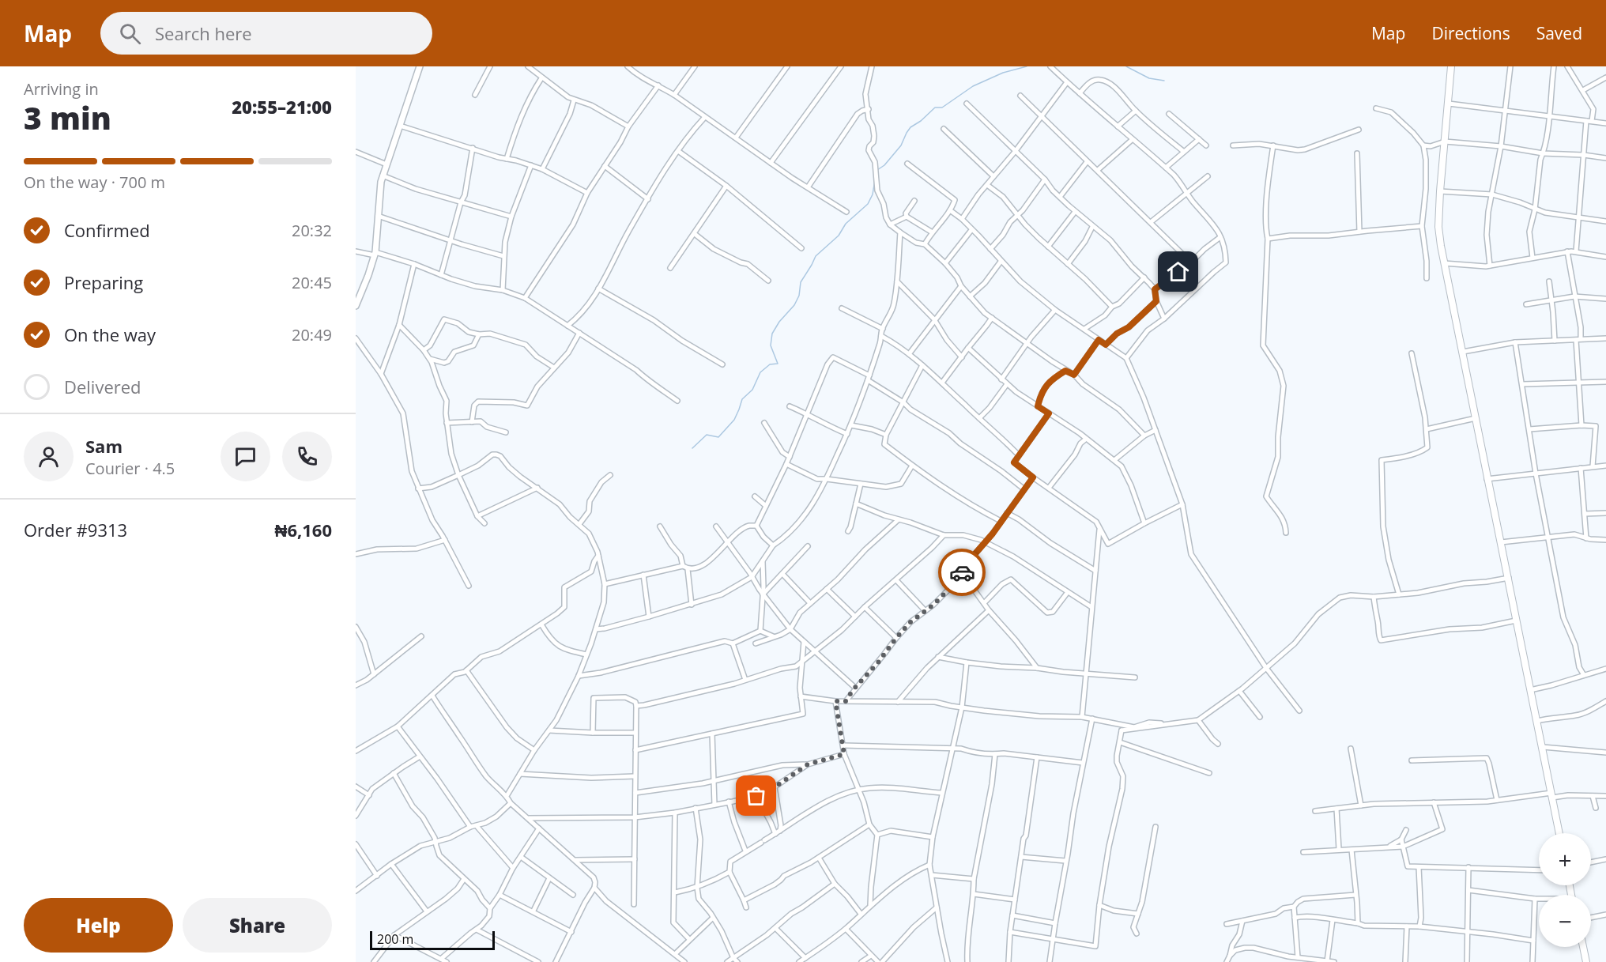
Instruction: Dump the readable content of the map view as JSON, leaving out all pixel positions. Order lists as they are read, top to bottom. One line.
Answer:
{"scale_bar":"200 m","page":{"header":"Map","search":"Search here","nav":["Map","Directions","Saved"],"heading":["3 min","Arriving in","20:55–21:00"],"panel":["Sam","Courier · 4.5","Order #9313","₦6,160"],"bar":"On the way · 700 m","list":[["Confirmed","20:32"],["Preparing","20:45"],["On the way","20:49"],"Delivered"],"map_buttons":["+","−"],"buttons":["Help","Share"],"scale":"200 m"}}
